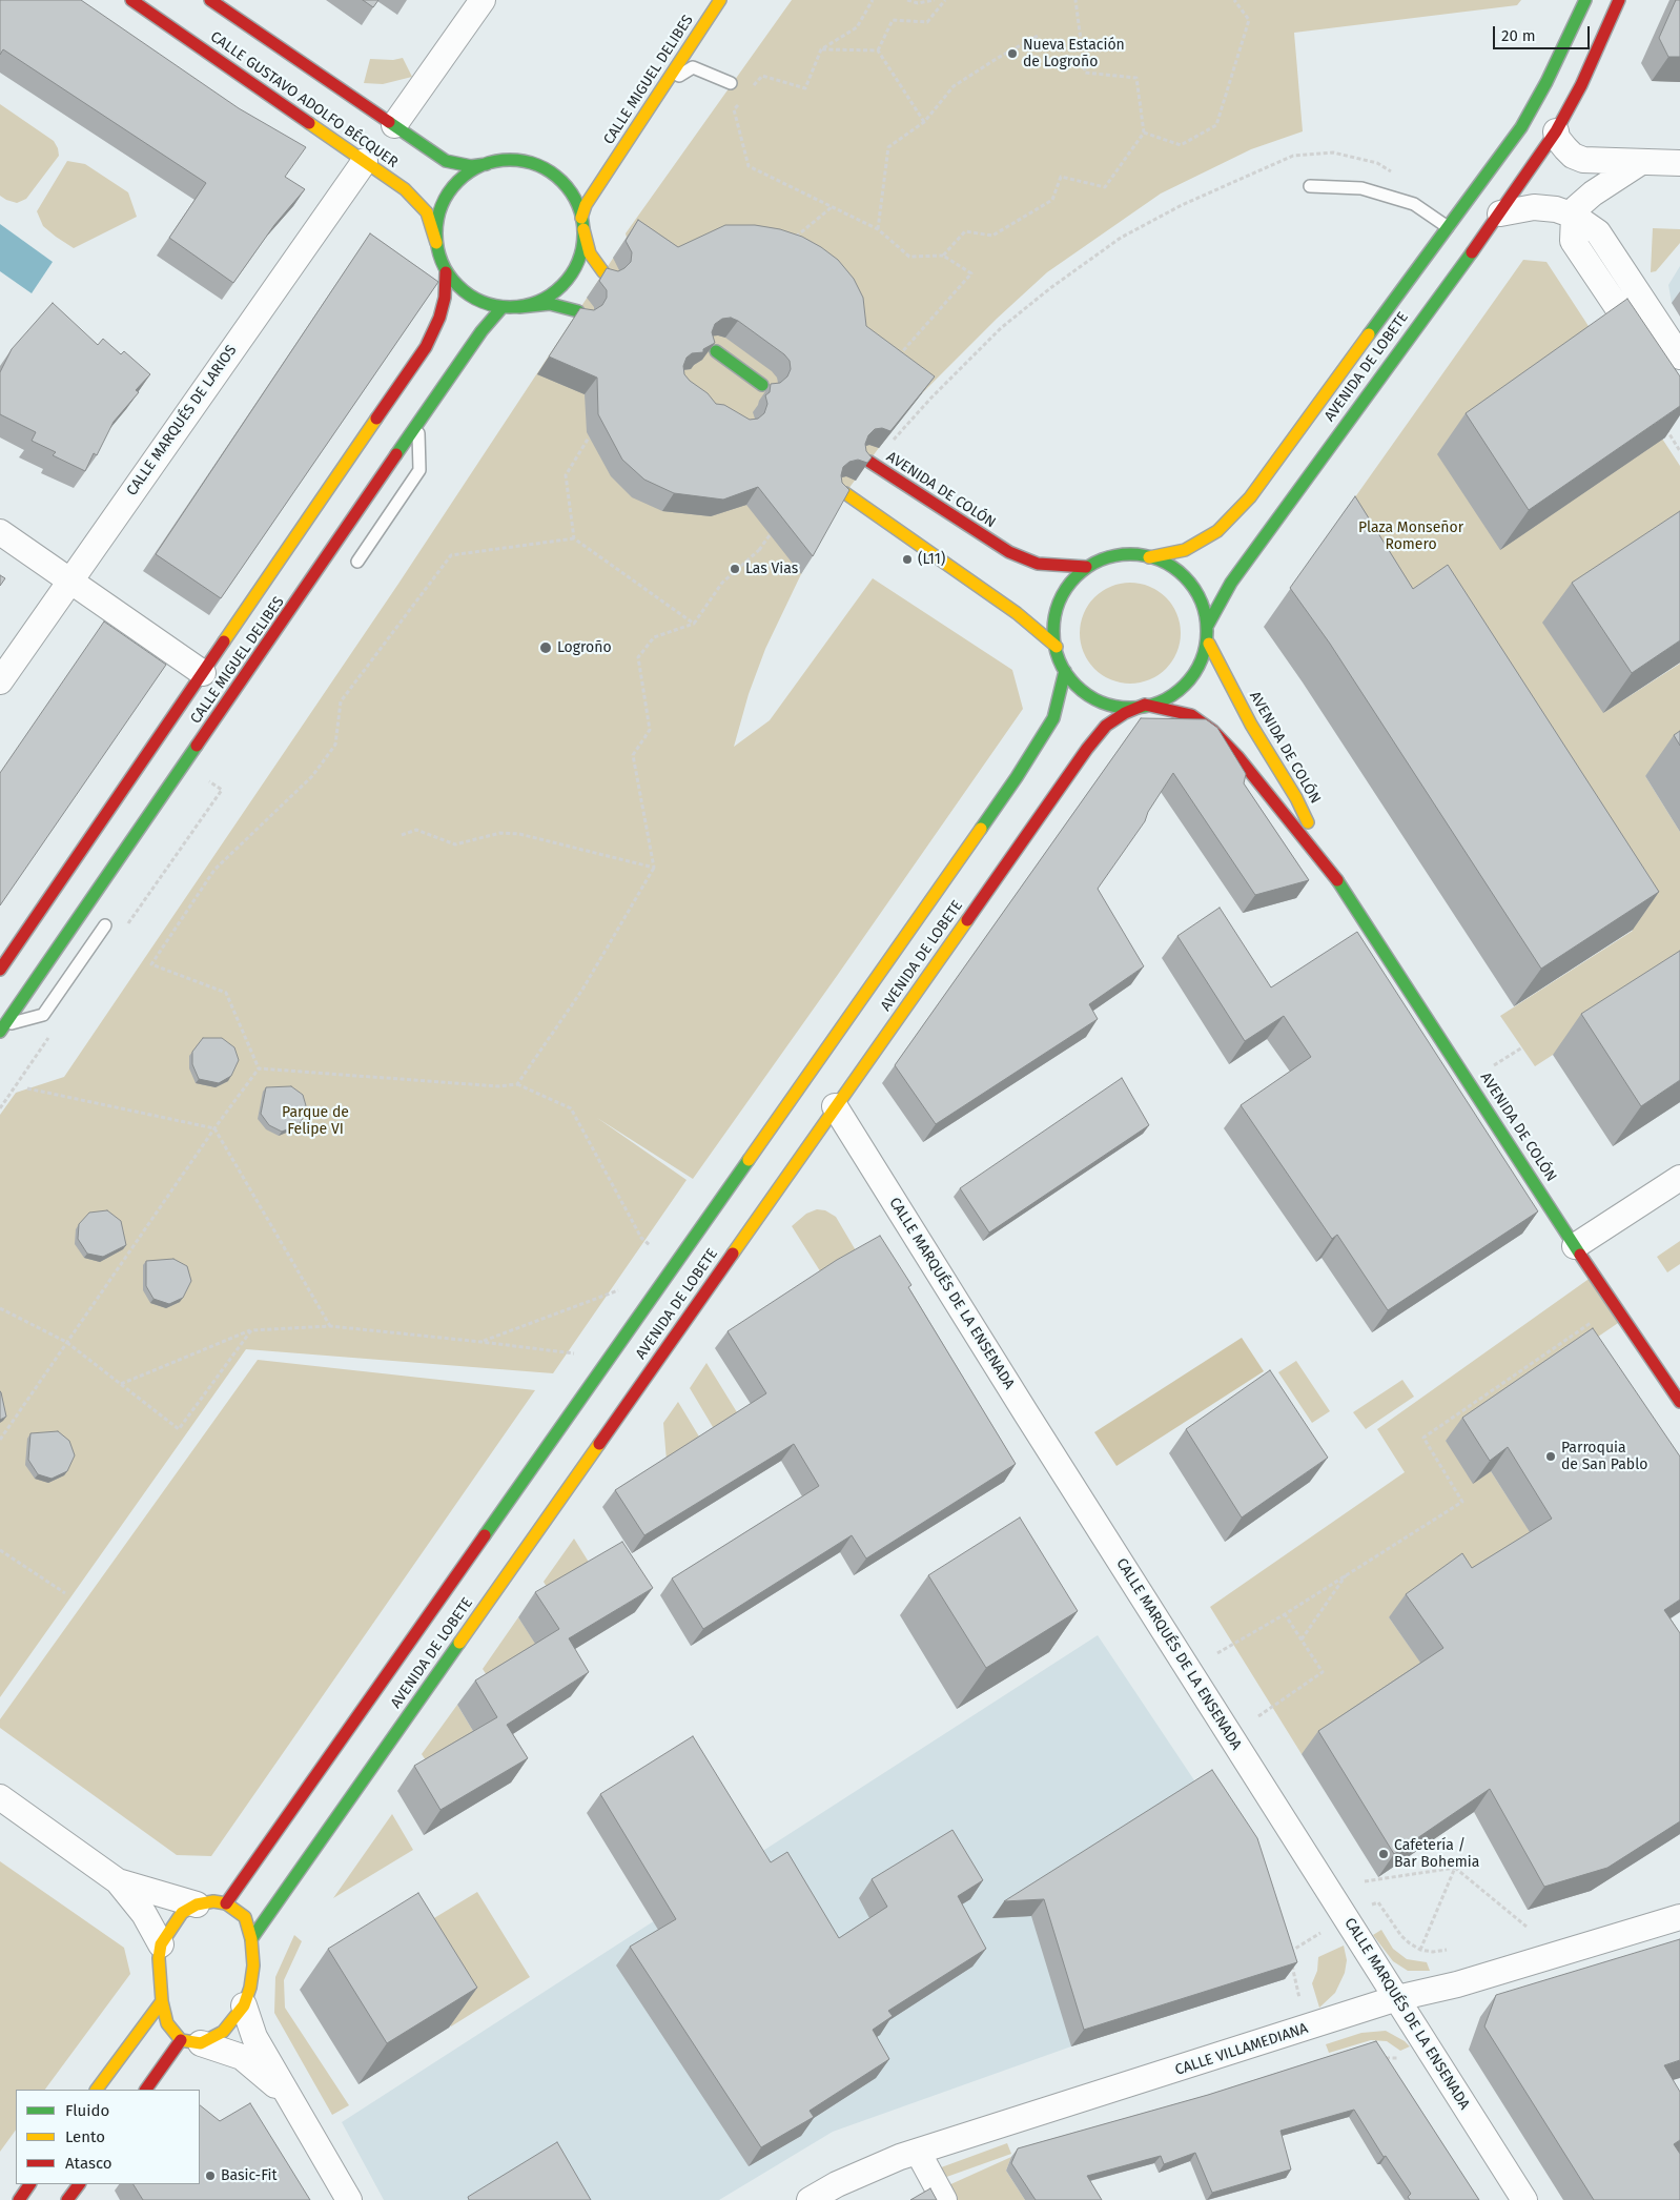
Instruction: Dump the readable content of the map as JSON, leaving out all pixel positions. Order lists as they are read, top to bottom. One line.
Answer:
{"streets":{"main road":["CALLE MIGUEL DELIBES","CALLE GUSTAVO ADOLFO BÉCQUER","AVENIDA DE LOBETE","AVENIDA DE COLÓN"],"street":["CALLE MARQUÉS DE LARIOS","CALLE MARQUÉS DE LA ENSENADA","CALLE VILLAMEDIANA"]},"crossings":[["CALLE MIGUEL DELIBES","CALLE GUSTAVO ADOLFO BÉCQUER"],["CALLE GUSTAVO ADOLFO BÉCQUER","CALLE MARQUÉS DE LARIOS"],["AVENIDA DE LOBETE","AVENIDA DE COLÓN"],["AVENIDA DE LOBETE","CALLE MARQUÉS DE LA ENSENADA"],["CALLE MARQUÉS DE LA ENSENADA","CALLE VILLAMEDIANA"]],"parks":["Plaza Monseñor Romero","Parque de Felipe VI"],"places":["Nueva Estación de Logroño","(L11)","Las Vias","Logroño","Parroquia de San Pablo","Cafetería / Bar Bohemia","Basic-Fit"],"legend":["Fluido","Lento","Atasco"],"scale_bar":"20 m"}
